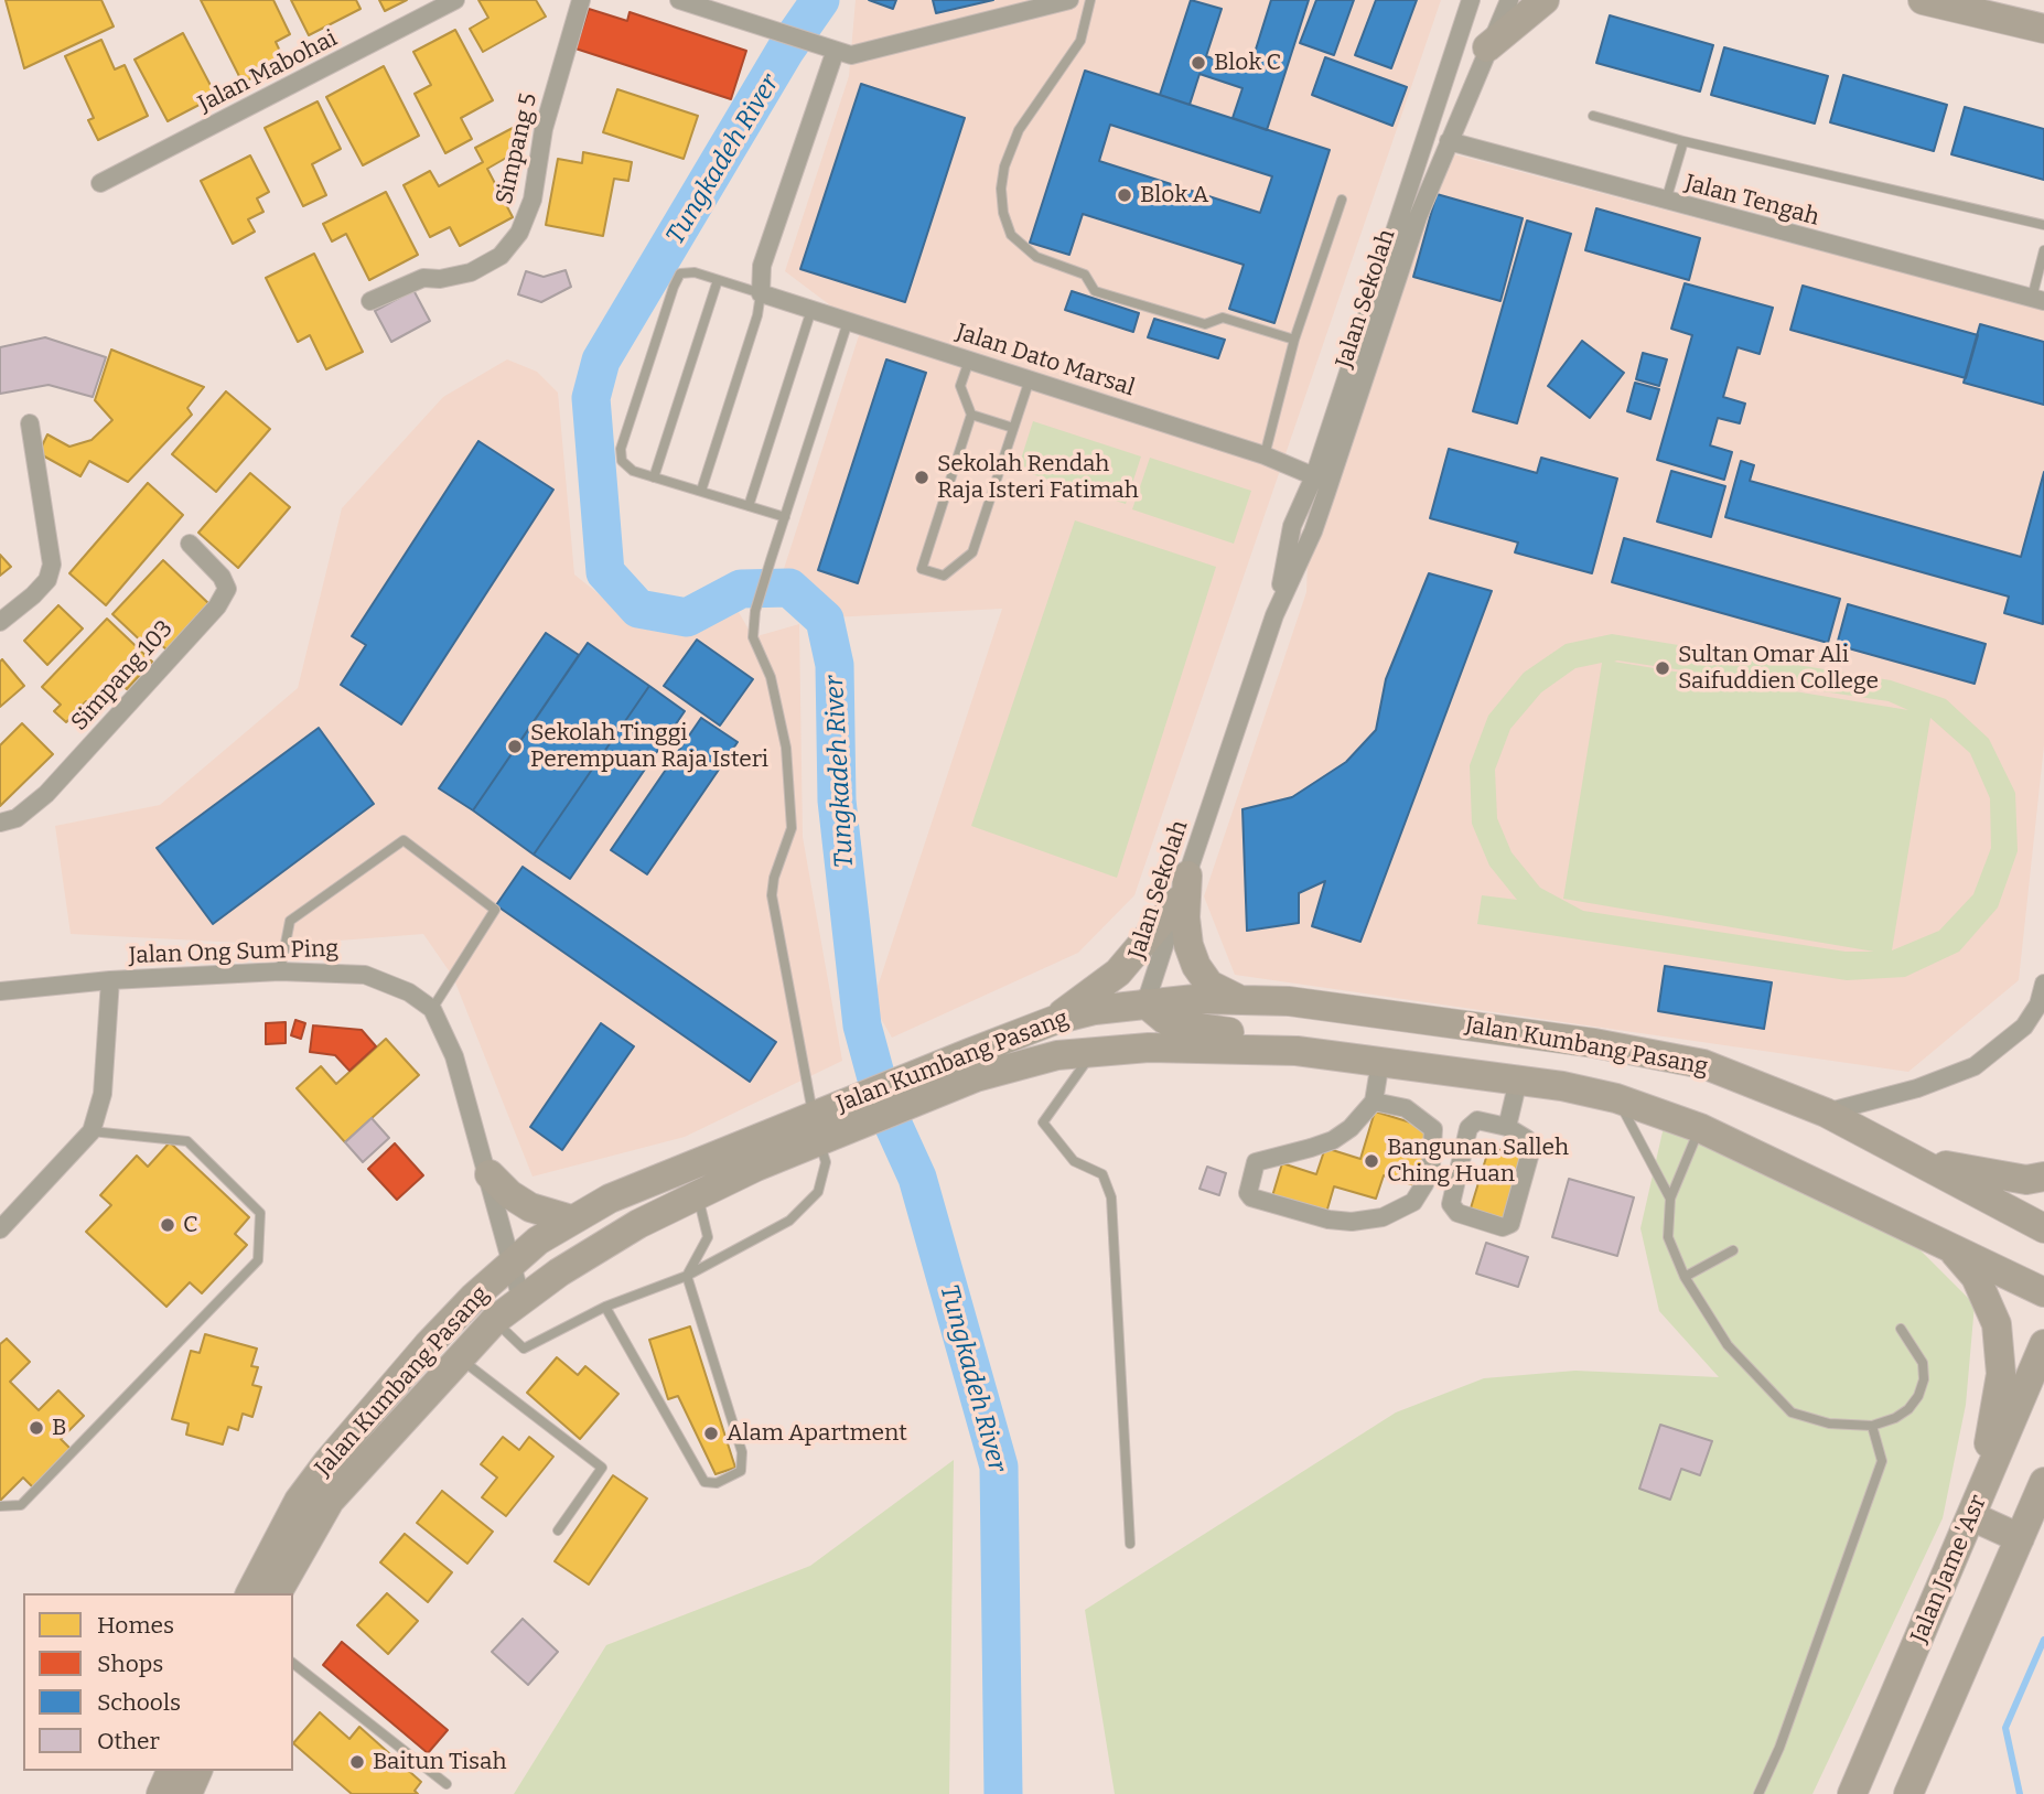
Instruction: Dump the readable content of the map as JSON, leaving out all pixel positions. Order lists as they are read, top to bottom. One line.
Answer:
{"streets":{"main road":["Jalan Kumbang Pasang","Jalan Jame 'Asr"],"street":["Jalan Mabohai","Simpang 5","Jalan Tengah","Jalan Sekolah","Jalan Dato Marsal","Simpang 103","Jalan Ong Sum Ping"]},"crossings":[["Jalan Tengah","Jalan Sekolah"],["Jalan Sekolah","Jalan Dato Marsal"],["Jalan Sekolah","Jalan Kumbang Pasang"]],"water":["Tungkadeh River"],"places":["Blok C","Blok A","Sekolah Rendah Raja Isteri Fatimah","Sultan Omar Ali Saifuddien College","Sekolah Tinggi Perempuan Raja Isteri","Bangunan Salleh Ching Huan","C","B","Alam Apartment","Baitun Tisah"],"legend":["Homes","Shops","Schools","Other"]}
